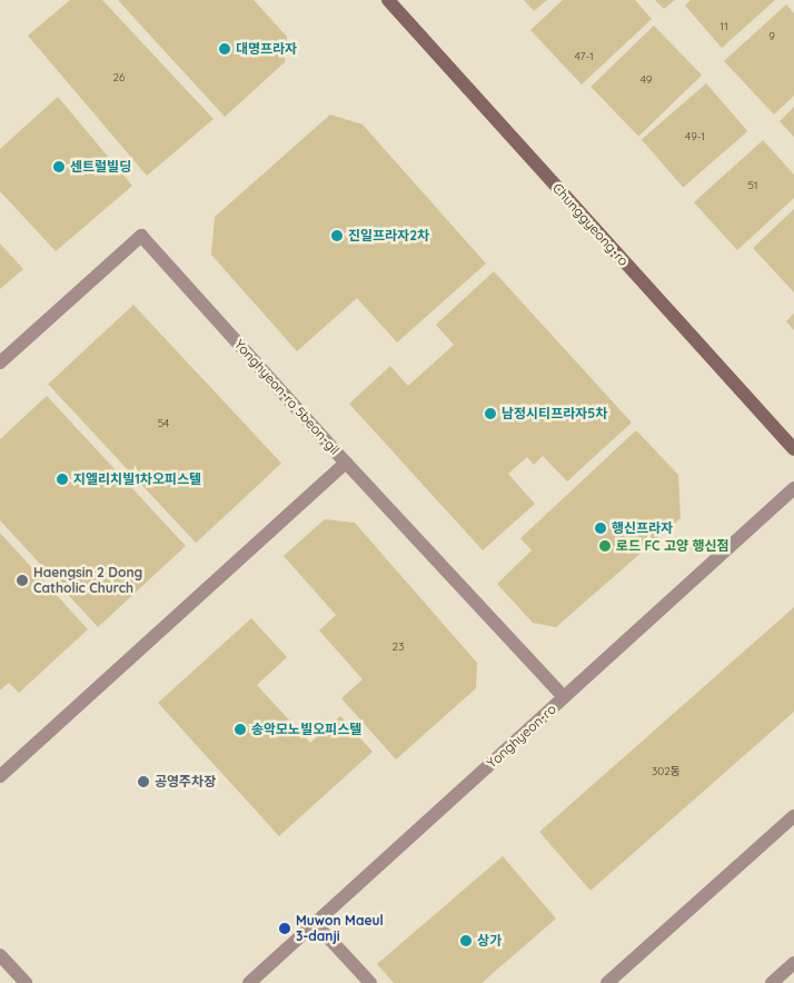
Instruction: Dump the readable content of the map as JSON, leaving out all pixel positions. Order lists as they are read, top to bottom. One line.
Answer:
{"streets":{"main road":["Chunggyeong-ro"],"street":["Yonghyeon-ro 5beon-gil","Yonghyeon-ro"]},"crossings":[["Yonghyeon-ro 5beon-gil","Yonghyeon-ro"]],"places":["대명프라자","센트럴빌딩","진일프라자2차","남정시티프라자5차","지엘리치빌1차오피스텔","행신프라자","로드 FC 고양 행신점","Haengsin 2 Dong Catholic Church","송악모노빌오피스텔","공영주차장","Muwon Maeul 3-danji","상가"],"house_numbers":["11","9","47-1","26","49","49-1","51","54","23","302동"]}
